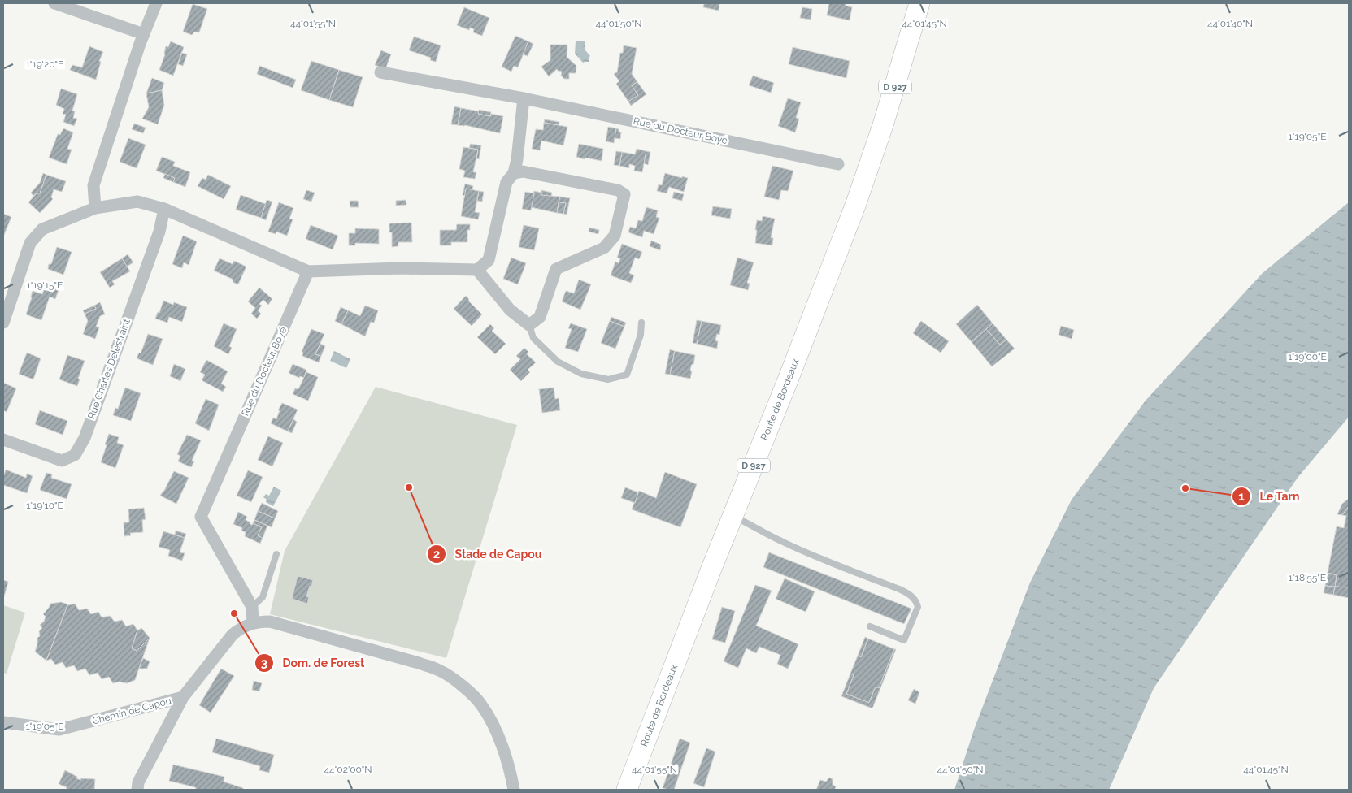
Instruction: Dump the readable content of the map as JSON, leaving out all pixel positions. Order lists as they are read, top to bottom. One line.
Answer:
{"streets":{"main road":["D 927","Route de Bordeaux"],"street":["Rue du Docteur Boyé","Rue Charles Delestraint","Chemin de Capou"]},"crossings":[["Rue du Docteur Boyé","Chemin de Capou"]],"places":["Stade de Capou","Le Tarn","Dom. de Forest"],"coordinates":["44°01'55\"N","44°01'50\"N","44°01'45\"N","44°01'40\"N","1°19'20\"E","1°19'05\"E","1°19'15\"E","1°19'00\"E","1°19'10\"E","1°18'55\"E","44°02'00\"N"]}
